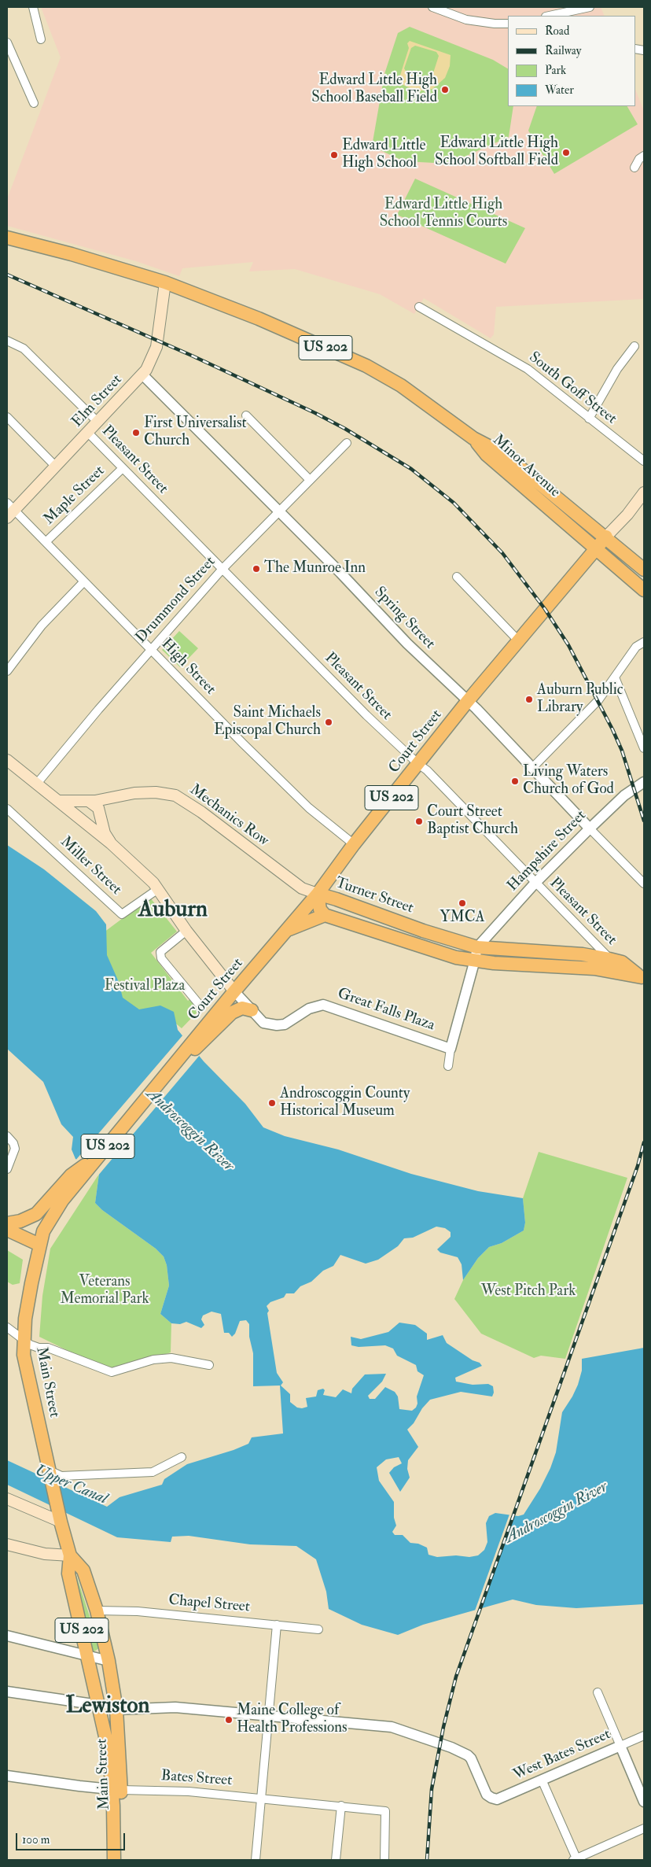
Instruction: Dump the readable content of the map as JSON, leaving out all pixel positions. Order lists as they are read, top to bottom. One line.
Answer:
{"streets":{"highway":["US 202","Minot Avenue","Court Street","Turner Street","Main Street"],"main road":["Elm Street","Mechanics Row"],"street":["South Goff Street","Pleasant Street","Maple Street","Drummond Street","Spring Street","High Street","Hampshire Street","Miller Street","Great Falls Plaza","Chapel Street","West Bates Street","Bates Street"]},"crossings":[["US 202","Elm Street"],["US 202","Minot Avenue"],["Elm Street","Pleasant Street"],["Elm Street","Spring Street"],["Elm Street","High Street"],["Pleasant Street","Maple Street"],["Pleasant Street","Drummond Street"],["Pleasant Street","Court Street"],["Pleasant Street","Hampshire Street"],["Pleasant Street","Turner Street"],["Minot Avenue","Court Street"],["Maple Street","High Street"],["Drummond Street","Spring Street"],["Drummond Street","High Street"],["Spring Street","Court Street"],["Spring Street","Hampshire Street"],["High Street","Court Street"],["Court Street","Mechanics Row"],["Court Street","Turner Street"],["Court Street","Main Street"],["Mechanics Row","Turner Street"],["Hampshire Street","Turner Street"],["Hampshire Street","Great Falls Plaza"],["Turner Street","Great Falls Plaza"],["Main Street","Chapel Street"],["Main Street","Bates Street"]],"districts":["Auburn","Lewiston"],"water":["Androscoggin River","Upper Canal"],"parks":["Edward Little High School Tennis Courts","Festival Plaza","Veterans Memorial Park","West Pitch Park"],"places":["Edward Little High School Baseball Field","Edward Little High School Softball Field","Edward Little High School","First Universalist Church","The Munroe Inn","Auburn Public Library","Saint Michaels Episcopal Church","Living Waters Church of God","Court Street Baptist Church","YMCA","Androscoggin County Historical Museum","Maine College of Health Professions"],"legend":["Road","Railway","Park","Water"],"scale_bar":"100 m"}
